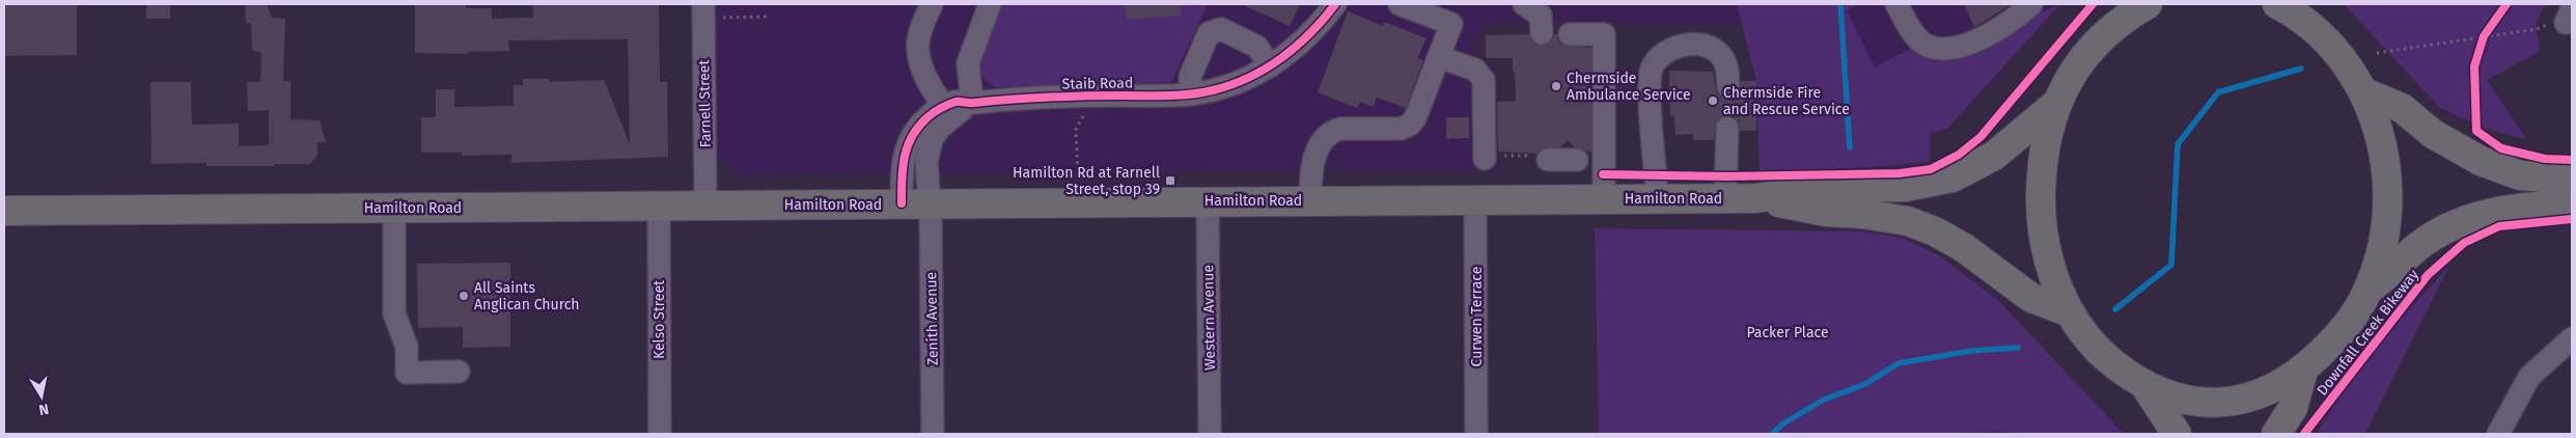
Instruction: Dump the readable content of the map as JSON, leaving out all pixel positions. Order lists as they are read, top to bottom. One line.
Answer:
{"streets":{"main road":["Hamilton Road"],"street":["Staib Road","Farnell Street","Curwen Terrace","Western Avenue","Zenith Avenue","Kelso Street"],"cycle path":["Downfall Creek Bikeway"]},"crossings":[["Staib Road","Hamilton Road"],["Staib Road","Zenith Avenue"],["Farnell Street","Hamilton Road"],["Hamilton Road","Curwen Terrace"],["Hamilton Road","Western Avenue"],["Hamilton Road","Zenith Avenue"],["Hamilton Road","Kelso Street"]],"parks":["Packer Place"],"places":{"other":["Chermside Ambulance Service","Chermside Fire and Rescue Service","All Saints Anglican Church"],"transit":["Hamilton Rd at Farnell Street, stop 39"]},"north":"bottom"}
